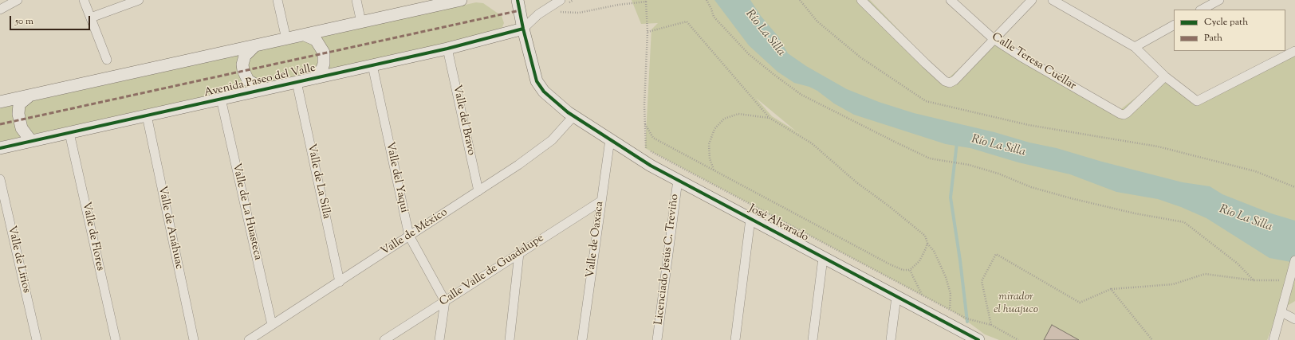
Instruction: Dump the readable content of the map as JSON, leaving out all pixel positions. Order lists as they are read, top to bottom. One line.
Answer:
{"streets":{"street":["Calle Teresa Cuéllar","Avenida Paseo del Valle","Valle del Bravo","Valle del Yaqui","Valle de La Silla","Valle de La Huasteca","José Alvarado","Valle de Anáhuac","Valle de México","Valle de Flores","Valle de Oaxaca","Valle de Lirios","Licenciado Jesús C. Treviño","Calle Valle de Guadalupe"]},"crossings":[["Avenida Paseo del Valle","Valle del Bravo"],["Avenida Paseo del Valle","Valle del Yaqui"],["Avenida Paseo del Valle","Valle de La Silla"],["Avenida Paseo del Valle","Valle de La Huasteca"],["Avenida Paseo del Valle","José Alvarado"],["Avenida Paseo del Valle","Valle de Anáhuac"],["Avenida Paseo del Valle","Valle de Flores"],["Valle del Bravo","Valle de México"],["Valle del Yaqui","Valle de México"],["Valle del Yaqui","Calle Valle de Guadalupe"],["Valle de La Silla","Valle de México"],["Valle de La Huasteca","Valle de México"],["José Alvarado","Valle de México"],["José Alvarado","Valle de Oaxaca"],["José Alvarado","Licenciado Jesús C. Treviño"],["Valle de Oaxaca","Calle Valle de Guadalupe"]],"water":["Río La Silla"],"parks":["mirador el huajuco"],"legend":["Cycle path","Path"],"scale_bar":"50 m"}
